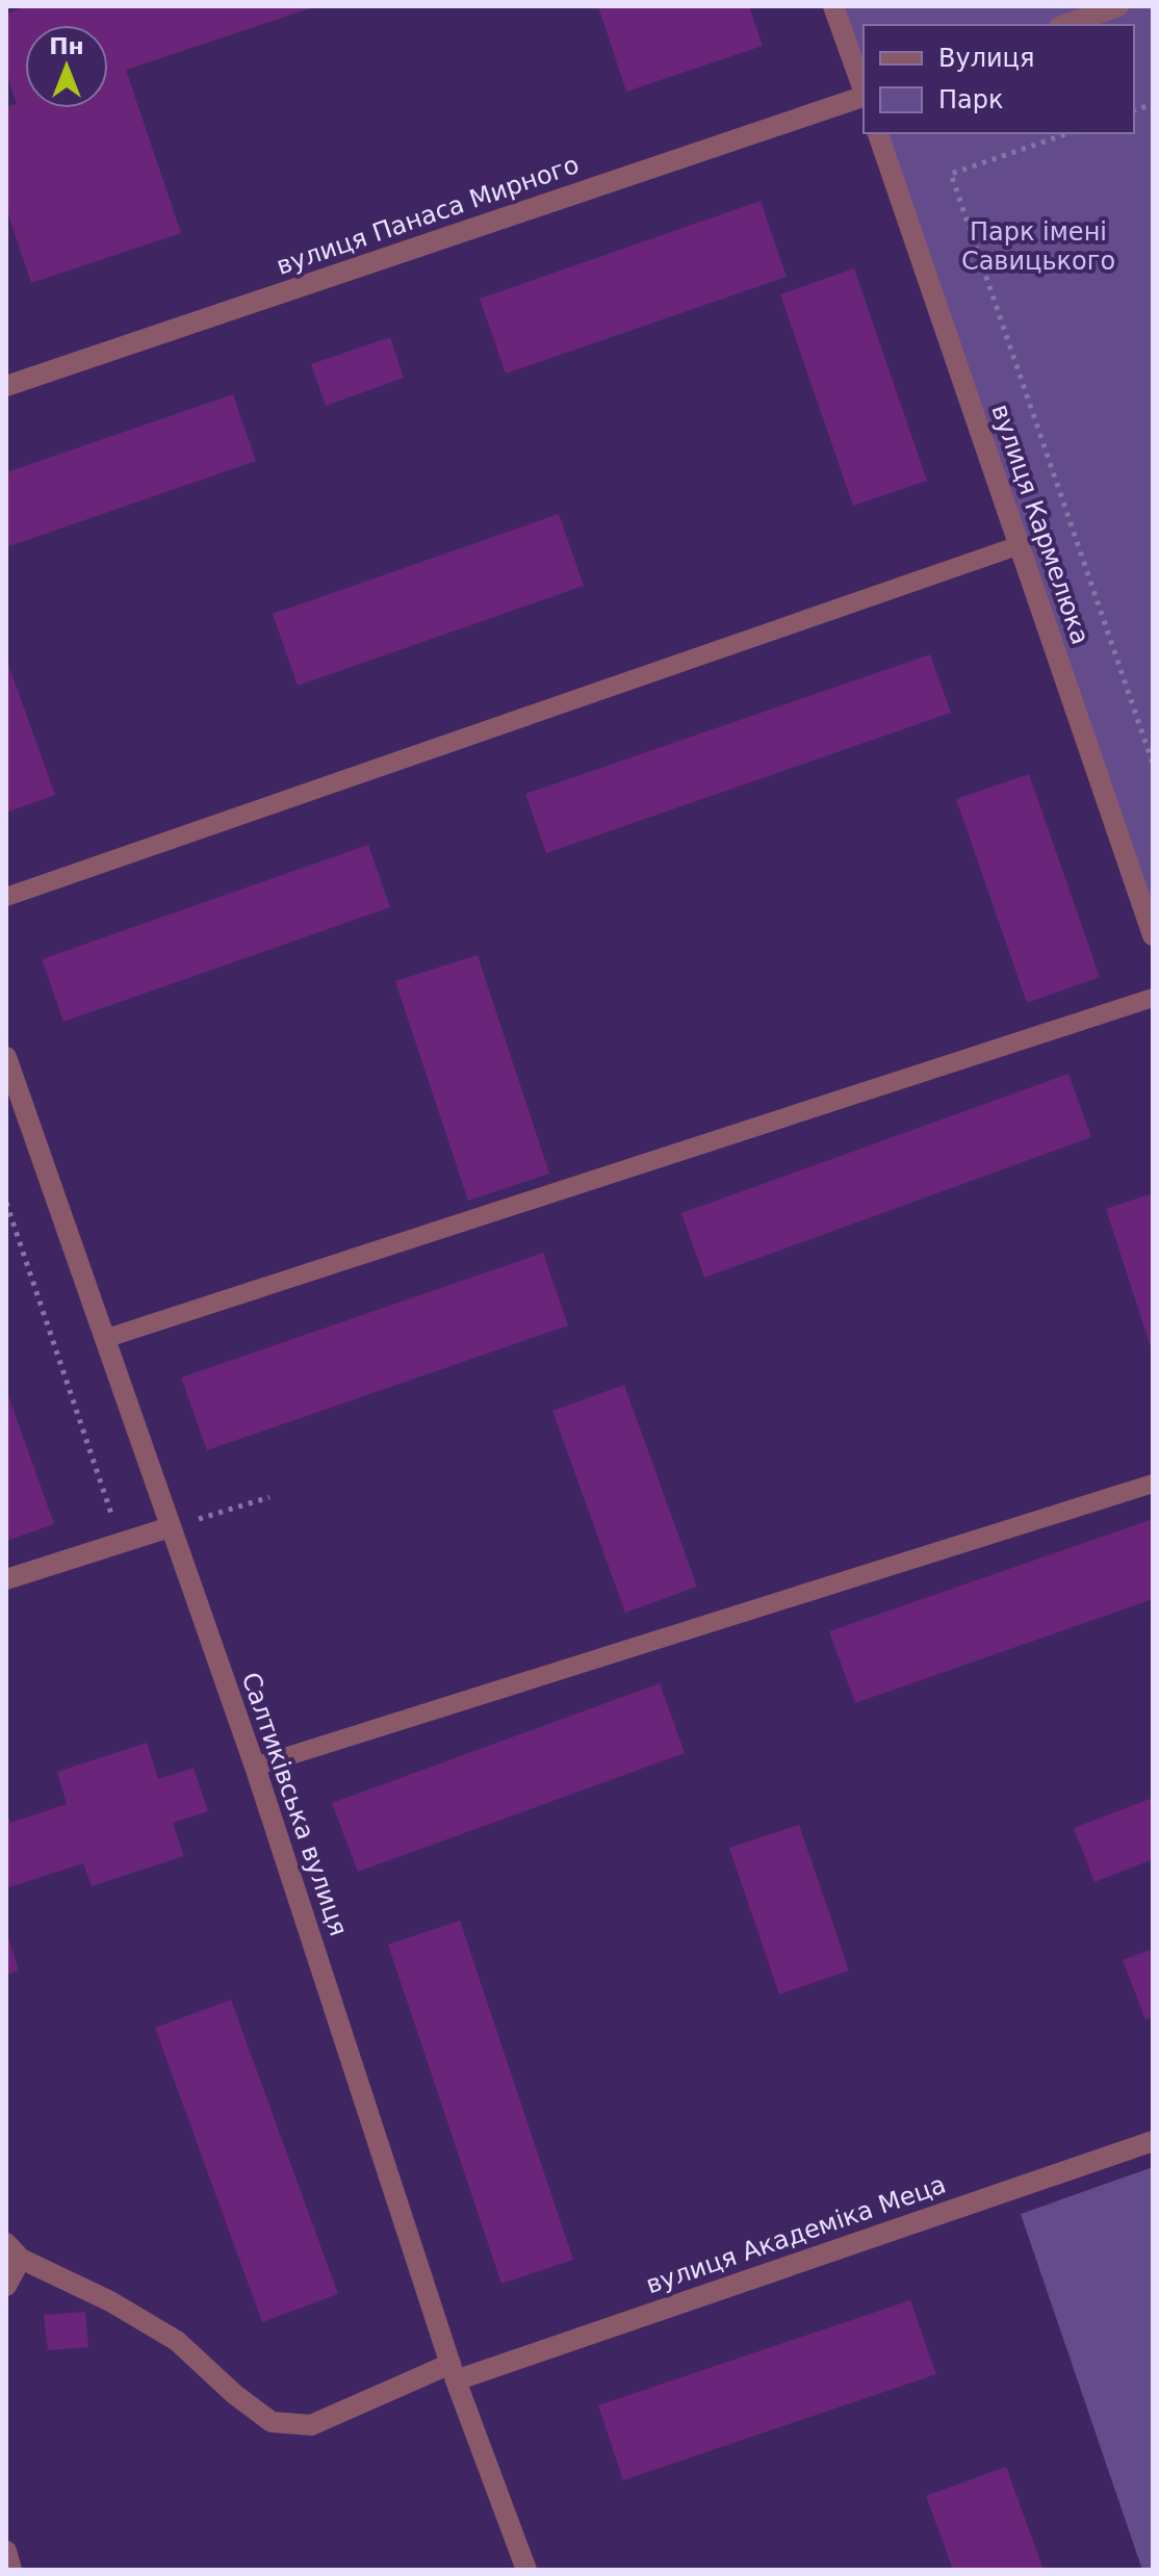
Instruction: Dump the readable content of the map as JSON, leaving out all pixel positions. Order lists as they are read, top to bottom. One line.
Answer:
{"streets":{"street":["вулиця Панаса Мирного","вулиця Кармелюка","Салтиківська вулиця","вулиця Академіка Меца"]},"crossings":[["Салтиківська вулиця","вулиця Академіка Меца"]],"parks":["Парк імені Савицького"],"legend":["Вулиця","Парк"],"north":"top"}
